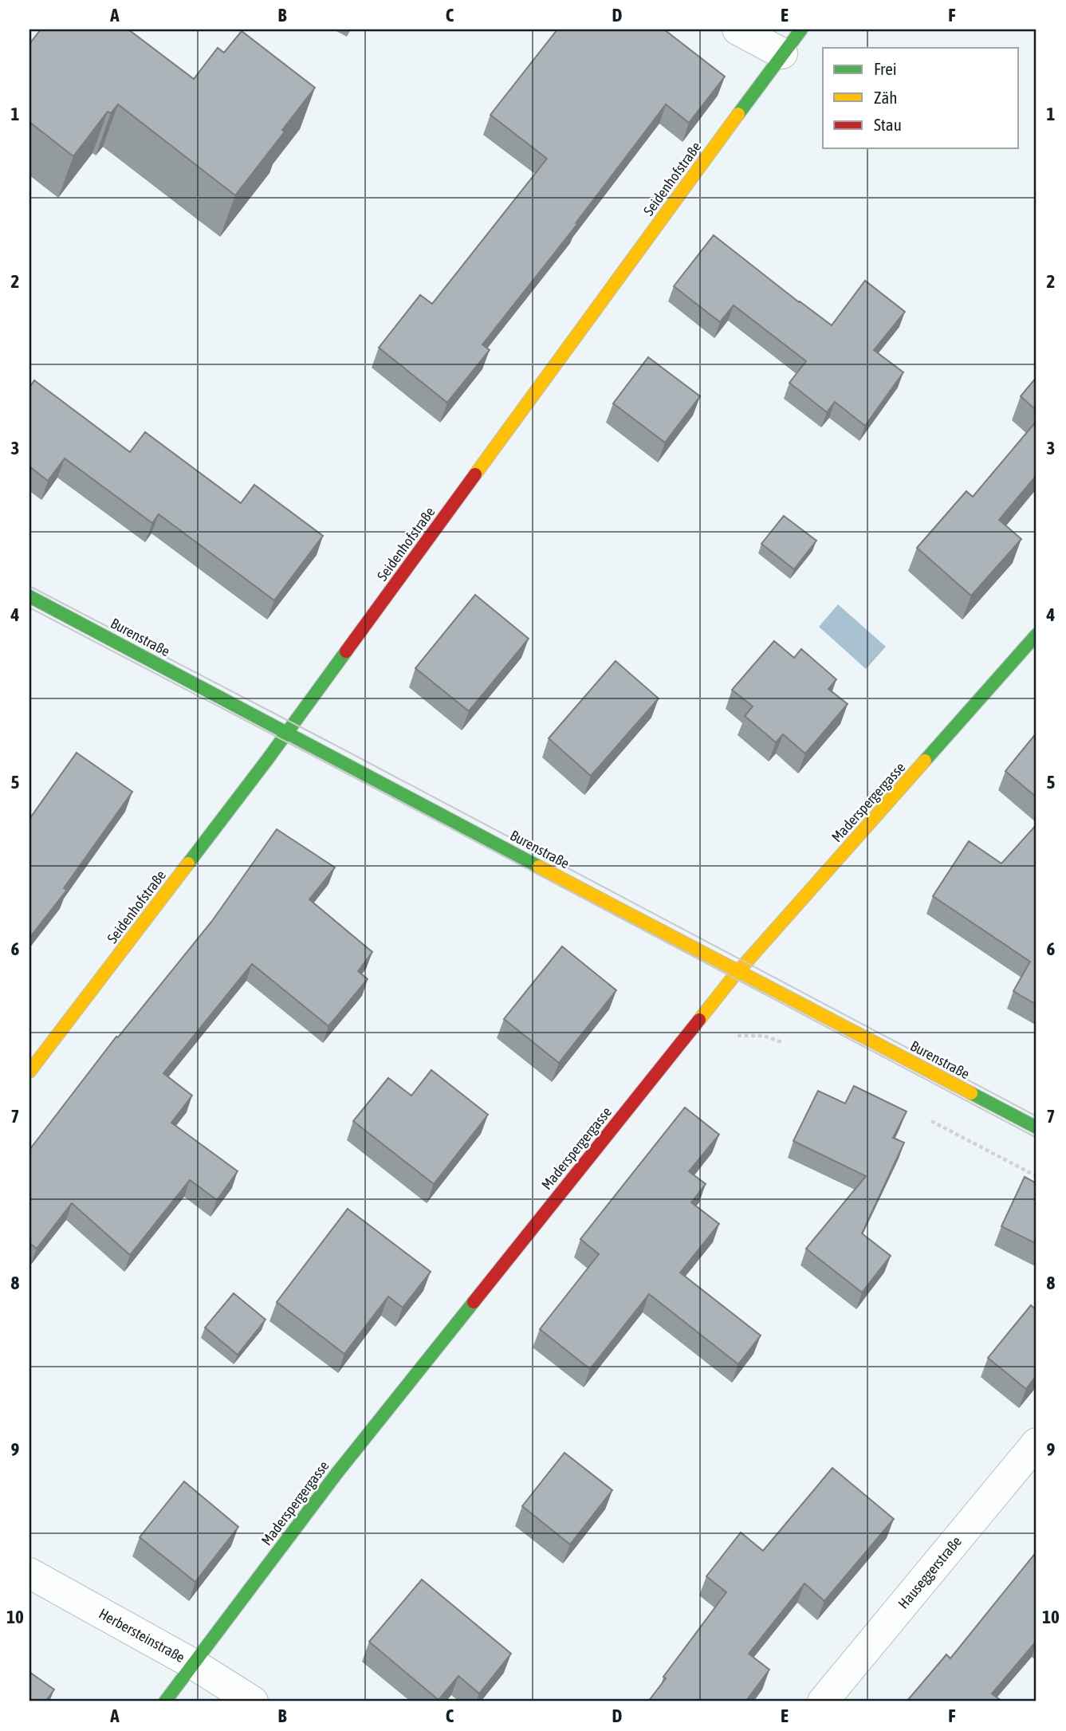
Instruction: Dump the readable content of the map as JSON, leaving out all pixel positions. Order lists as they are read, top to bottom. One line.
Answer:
{"streets":{"street":["Seidenhofstraße","Burenstraße","Maderspergergasse","Hauseggerstraße","Herbersteinstraße"]},"crossings":[["Seidenhofstraße","Burenstraße"],["Burenstraße","Maderspergergasse"],["Maderspergergasse","Herbersteinstraße"]],"legend":["Frei","Zäh","Stau"],"grid":{"columns":["A","B","C","D","E","F"],"rows":["1","2","3","4","5","6","7","8","9","10"]}}
